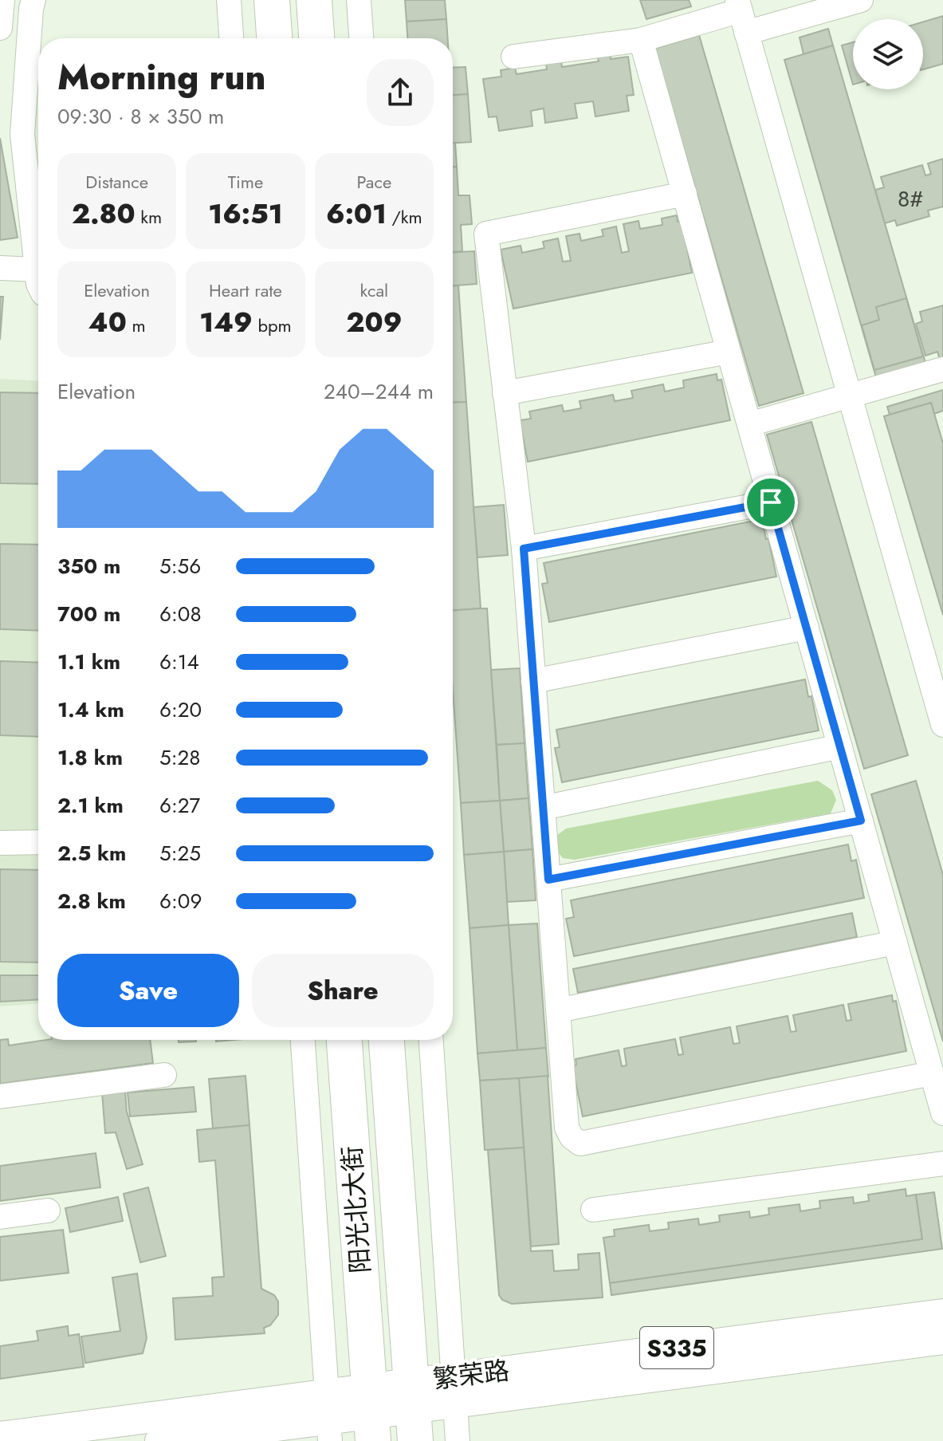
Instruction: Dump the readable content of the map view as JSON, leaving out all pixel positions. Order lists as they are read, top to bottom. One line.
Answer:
{"streets":{"highway":["阳光北大街"],"main road":["S335","繁荣路"]},"crossings":[["阳光北大街","繁荣路"]],"house_numbers":["8#"],"page":{"heading":["Morning run","09:30 · 8 × 350 m"],"stats":[["Distance","2.80 km"],["Time","16:51"],["Pace","6:01 /km"],["Elevation","40 m"],["Heart rate","149 bpm"],["kcal","209"]],"chart":["Elevation","240–244 m"],"list":[{"name":"350 m","note":"5:56"},{"name":"700 m","note":"6:08"},{"name":"1.1 km","note":"6:14"},{"name":"1.4 km","note":"6:20"},{"name":"1.8 km","note":"5:28"},{"name":"2.1 km","note":"6:27"},{"name":"2.5 km","note":"5:25"},{"name":"2.8 km","note":"6:09"}],"buttons":["Save","Share"]}}
